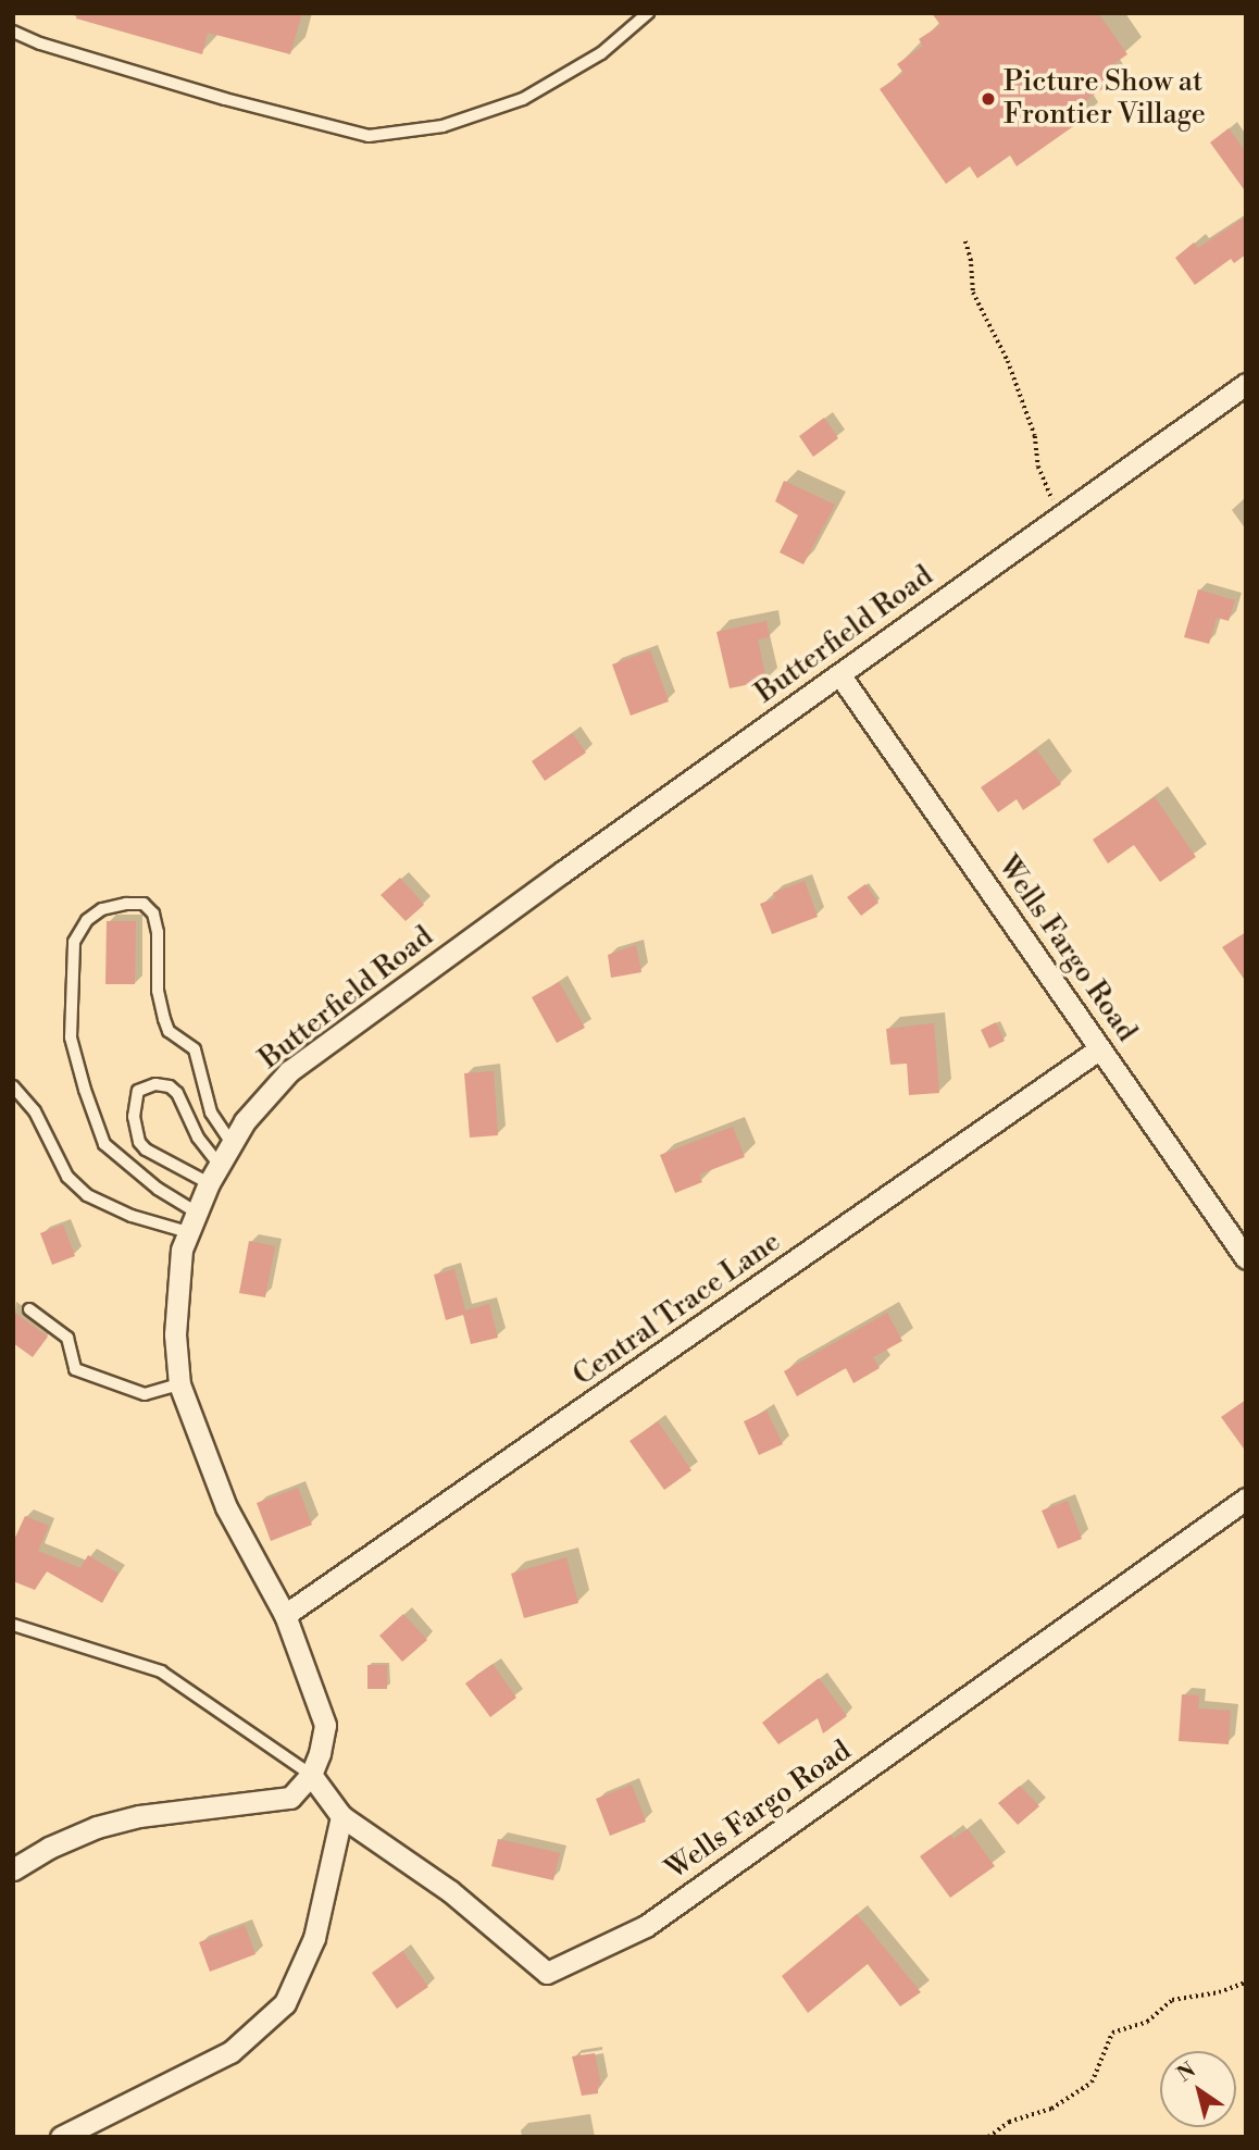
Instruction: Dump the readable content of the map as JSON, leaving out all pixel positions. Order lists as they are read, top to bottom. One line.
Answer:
{"streets":{"street":["Butterfield Road","Wells Fargo Road","Central Trace Lane"]},"crossings":[["Butterfield Road","Wells Fargo Road"],["Butterfield Road","Central Trace Lane"],["Wells Fargo Road","Central Trace Lane"]],"places":["Picture Show at Frontier Village"],"north":"top left"}
